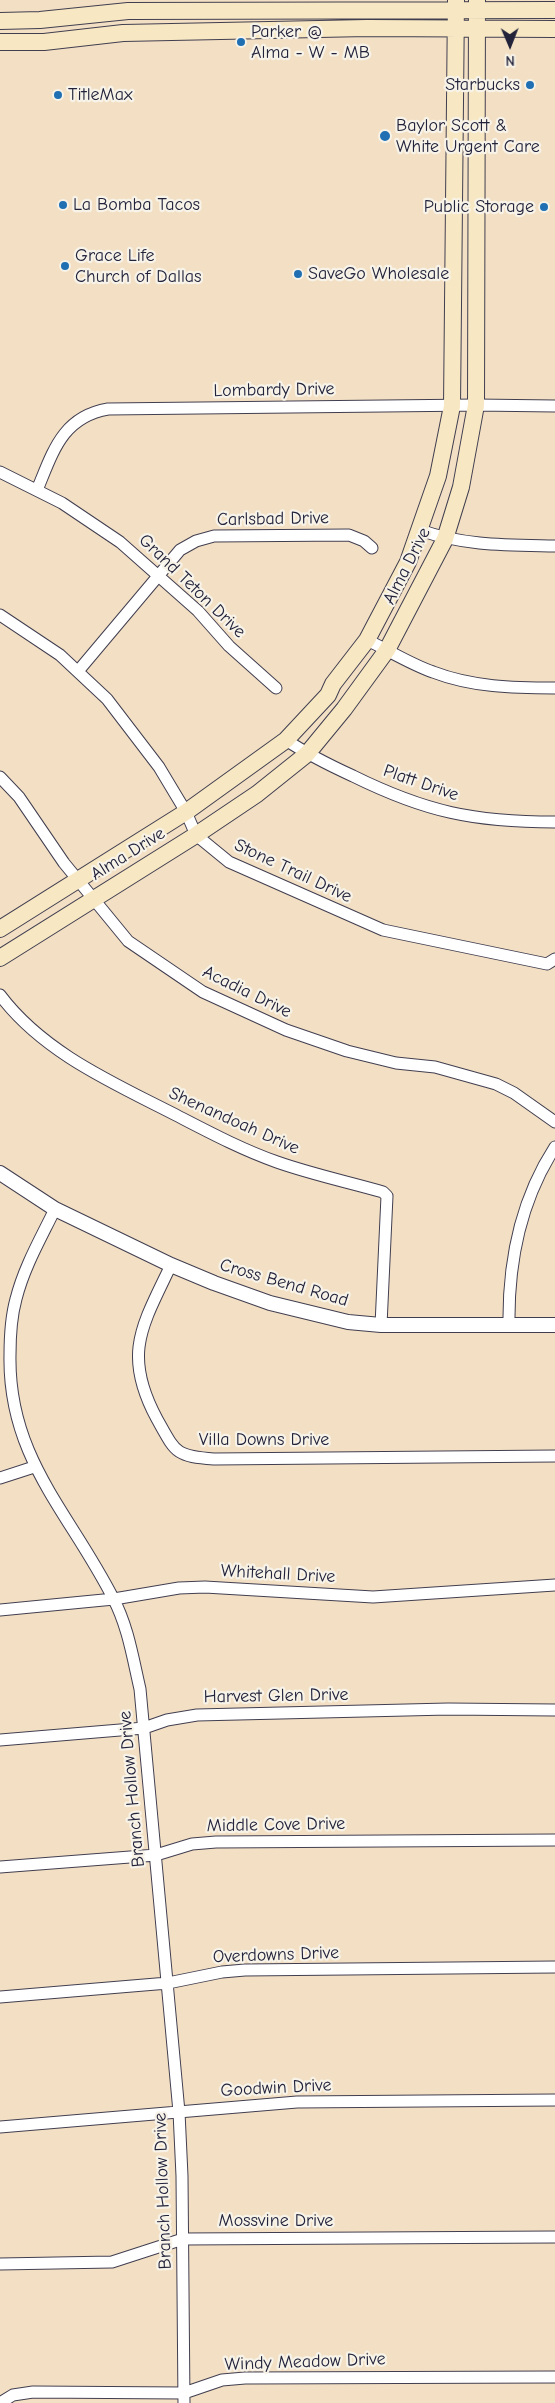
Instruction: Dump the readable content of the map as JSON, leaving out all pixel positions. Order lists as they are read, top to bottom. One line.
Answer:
{"streets":{"main road":["Alma Drive"],"street":["Lombardy Drive","Carlsbad Drive","Grand Teton Drive","Platt Drive","Stone Trail Drive","Acadia Drive","Shenandoah Drive","Cross Bend Road","Villa Downs Drive","Whitehall Drive","Harvest Glen Drive","Branch Hollow Drive","Middle Cove Drive","Overdowns Drive","Goodwin Drive","Mossvine Drive","Windy Meadow Drive"]},"crossings":[["Lombardy Drive","Alma Drive"],["Lombardy Drive","Grand Teton Drive"],["Carlsbad Drive","Grand Teton Drive"],["Carlsbad Drive","Stone Trail Drive"],["Alma Drive","Platt Drive"],["Alma Drive","Stone Trail Drive"],["Alma Drive","Acadia Drive"],["Shenandoah Drive","Cross Bend Road"],["Cross Bend Road","Villa Downs Drive"],["Cross Bend Road","Branch Hollow Drive"],["Whitehall Drive","Branch Hollow Drive"],["Harvest Glen Drive","Branch Hollow Drive"],["Branch Hollow Drive","Middle Cove Drive"],["Branch Hollow Drive","Overdowns Drive"],["Branch Hollow Drive","Goodwin Drive"],["Branch Hollow Drive","Mossvine Drive"],["Branch Hollow Drive","Windy Meadow Drive"]],"places":["Parker @ Alma - W - MB","Starbucks","TitleMax","Baylor Scott & White Urgent Care","La Bomba Tacos","Public Storage","Grace Life Church of Dallas","SaveGo Wholesale"],"north":"bottom"}
